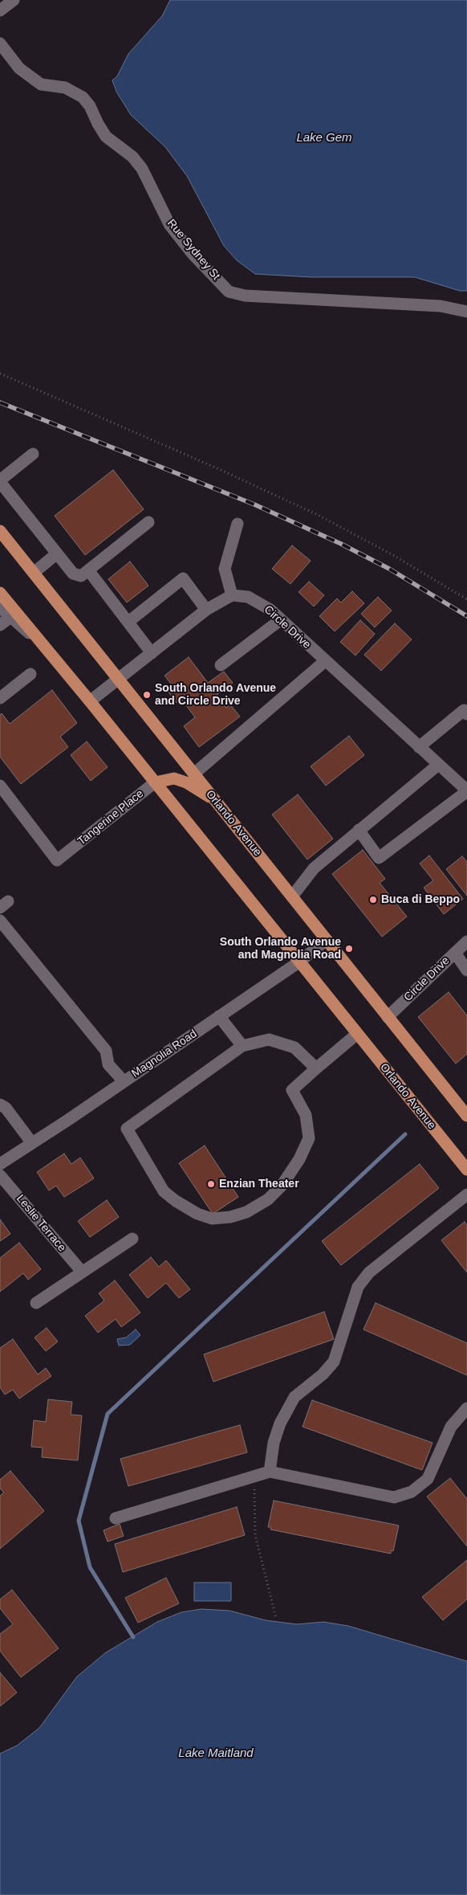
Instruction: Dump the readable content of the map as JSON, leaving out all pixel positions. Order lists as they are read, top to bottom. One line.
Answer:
{"streets":{"main road":["Orlando Avenue"],"street":["Rue Sydney St","Circle Drive","Tangerine Place","Magnolia Road","Leslie Terrace"]},"crossings":[["Circle Drive","Orlando Avenue"],["Tangerine Place","Orlando Avenue"],["Orlando Avenue","Magnolia Road"]],"water":["Lake Gem","Lake Maitland"],"places":["South Orlando Avenue and Circle Drive","Buca di Beppo","South Orlando Avenue and Magnolia Road","Enzian Theater"]}
